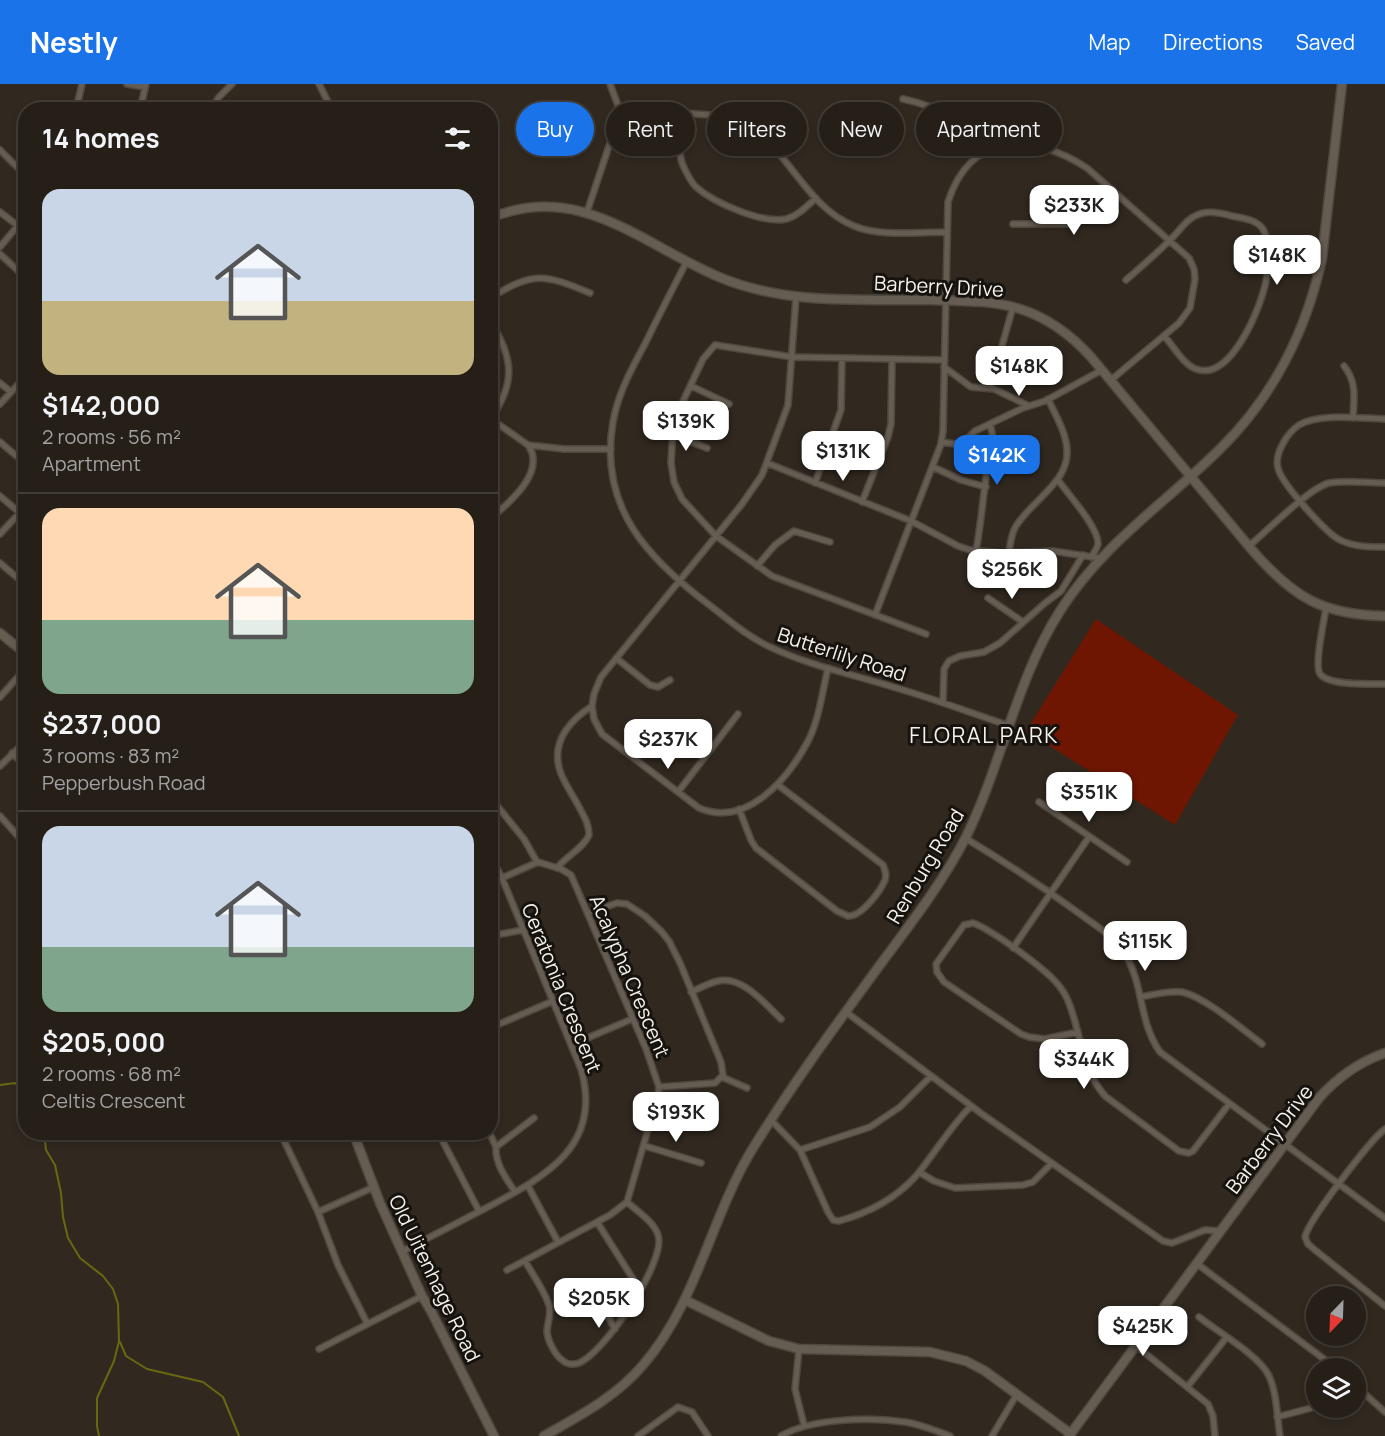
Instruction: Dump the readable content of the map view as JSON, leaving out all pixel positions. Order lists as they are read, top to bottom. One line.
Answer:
{"streets":{"street":["Barberry Drive","Butterlily Road","Renburg Road","Acalypha Crescent","Ceratonia Crescent","Old Uitenhage Road"]},"crossings":[["Barberry Drive","Butterlily Road"],["Barberry Drive","Renburg Road"],["Butterlily Road","Renburg Road"],["Ceratonia Crescent","Old Uitenhage Road"]],"districts":["FLORAL PARK"],"north":"bottom left","page":{"header":"Nestly","nav":["Map","Directions","Saved"],"chip":["Buy","Rent","Filters","New","Apartment"],"heading":"14 homes","list":[{"name":"$142,000","note":"2 rooms · 56 m² · Apartment"},{"name":"$237,000","note":"3 rooms · 83 m² · Pepperbush Road"},{"name":"$205,000","note":"2 rooms · 68 m² · Celtis Crescent"}],"price":["$233K","$148K","$148K","$139K","$131K","$142K","$256K","$237K","$351K","$115K","$344K","$193K","$205K","$425K"]}}
